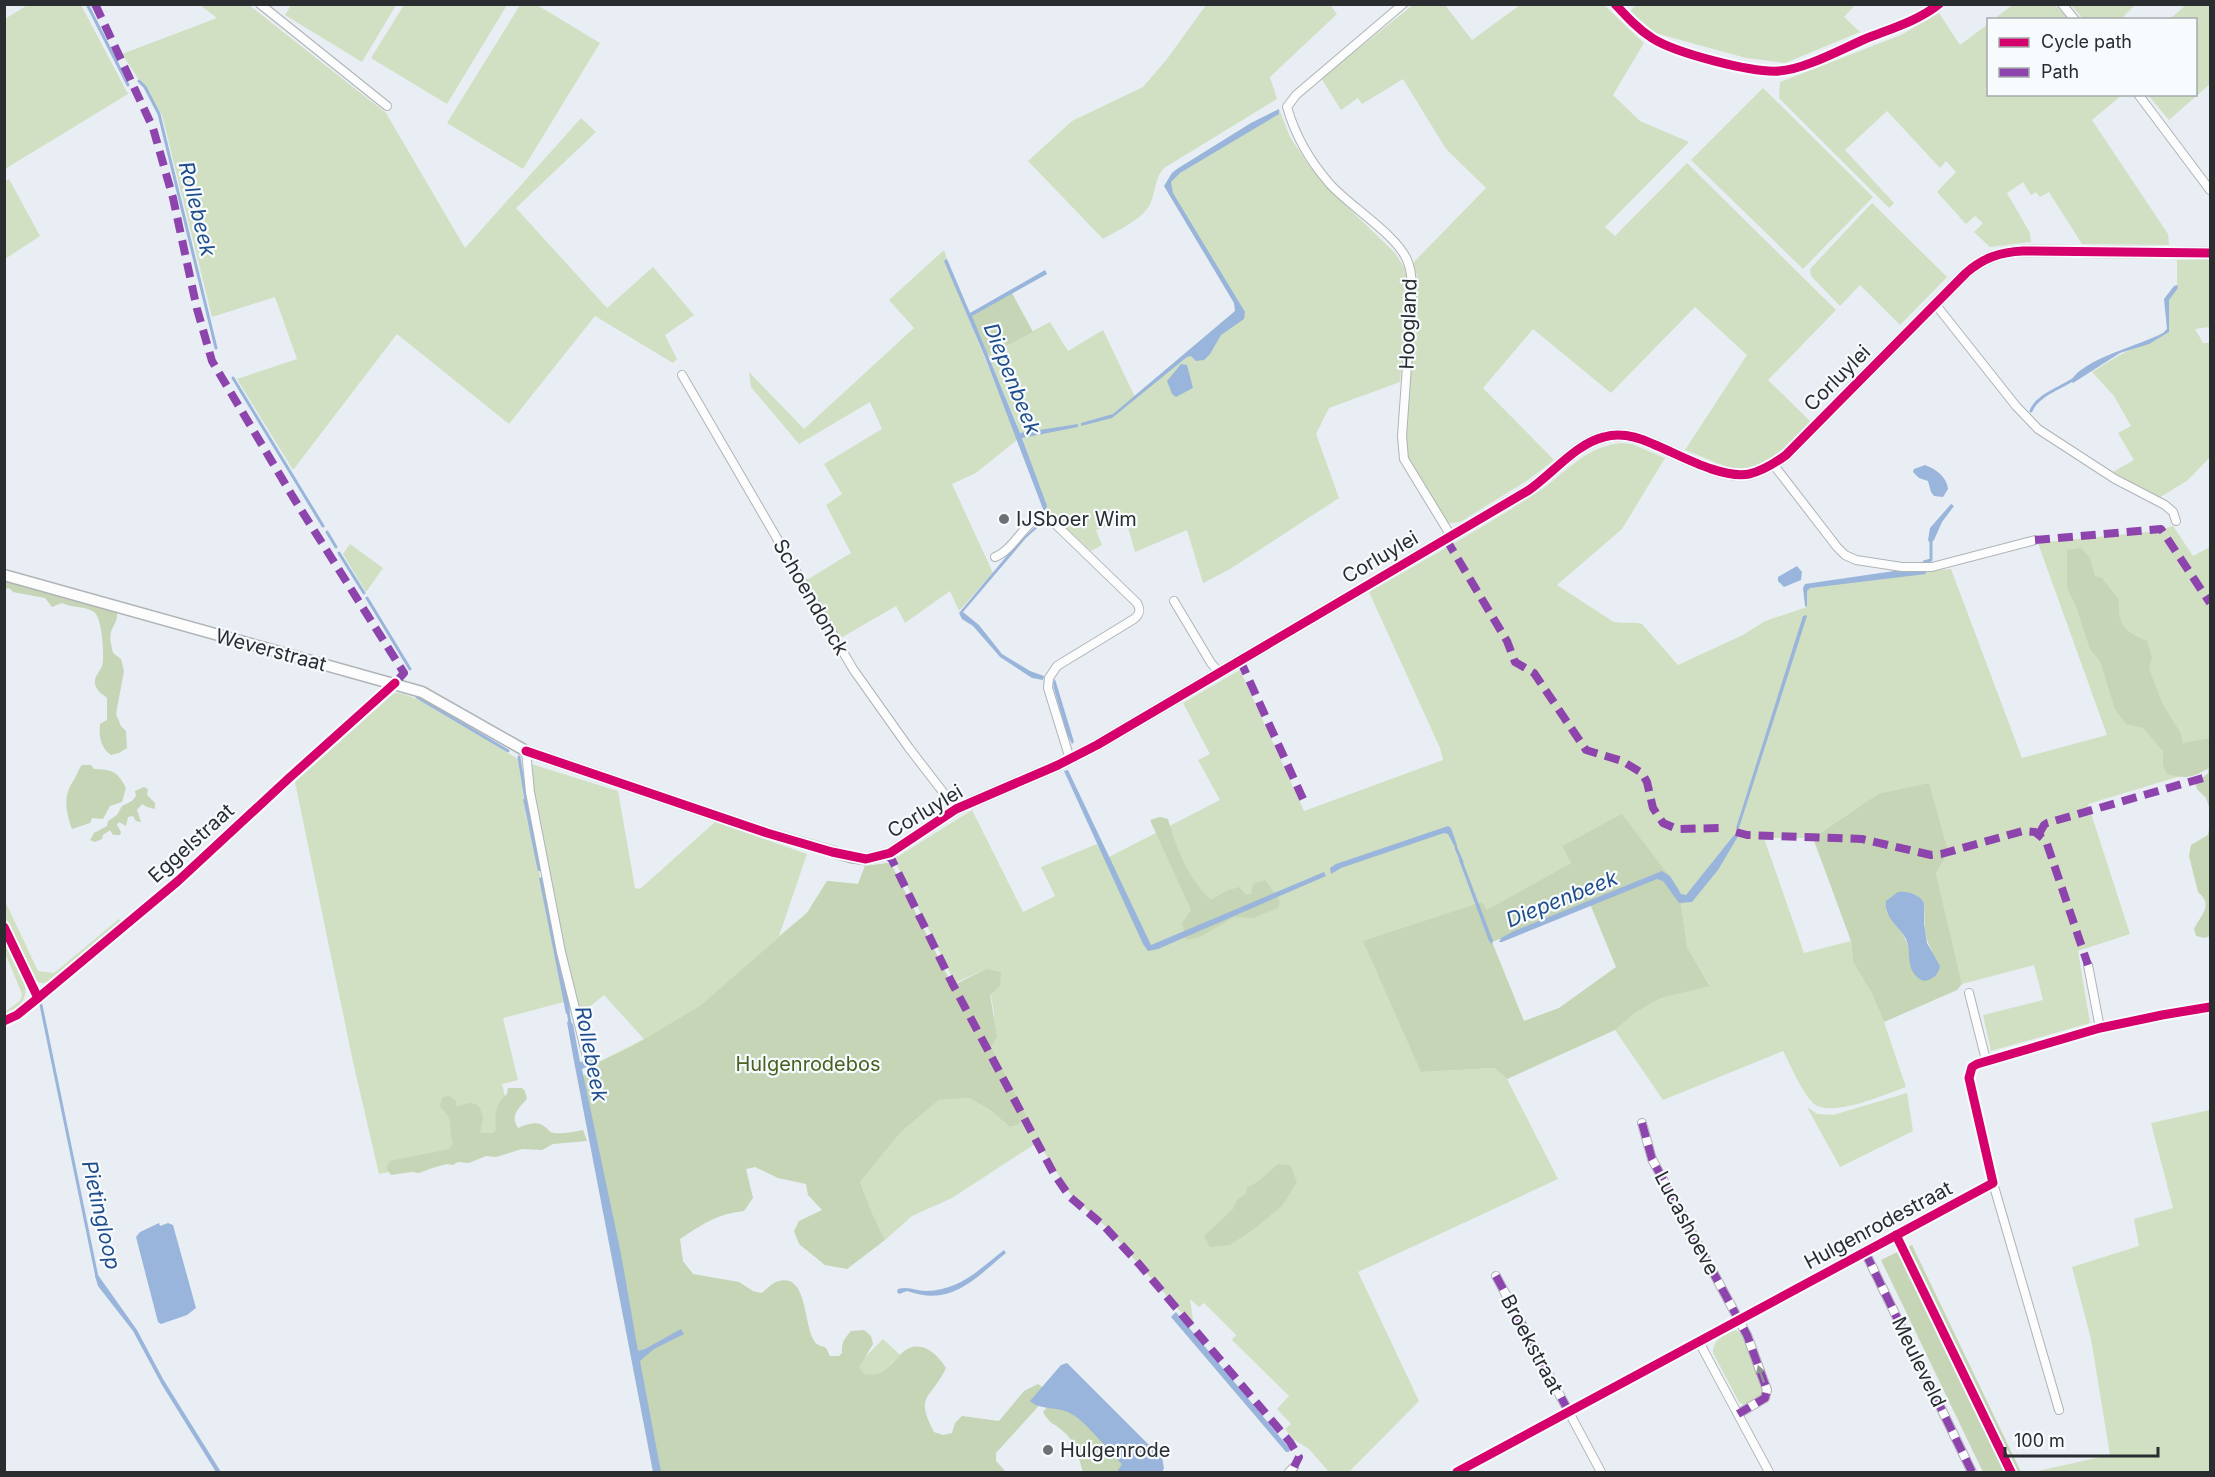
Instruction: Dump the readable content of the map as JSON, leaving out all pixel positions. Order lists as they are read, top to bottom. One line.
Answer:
{"streets":{"street":["Hoogland","Corluylei","Schoendonck","Weverstraat","Eggelstraat","Lucashoeve","Hulgenrodestraat","Broekstraat","Meuleveld"]},"crossings":[["Hoogland","Corluylei"],["Corluylei","Schoendonck"],["Corluylei","Weverstraat"],["Weverstraat","Eggelstraat"],["Lucashoeve","Hulgenrodestraat"],["Hulgenrodestraat","Broekstraat"],["Hulgenrodestraat","Meuleveld"]],"water":["Rollebeek","Diepenbeek","Pietingloop"],"parks":["Hulgenrodebos"],"places":["IJSboer Wim","Hulgenrode"],"legend":["Cycle path","Path"],"scale_bar":"100 m"}
